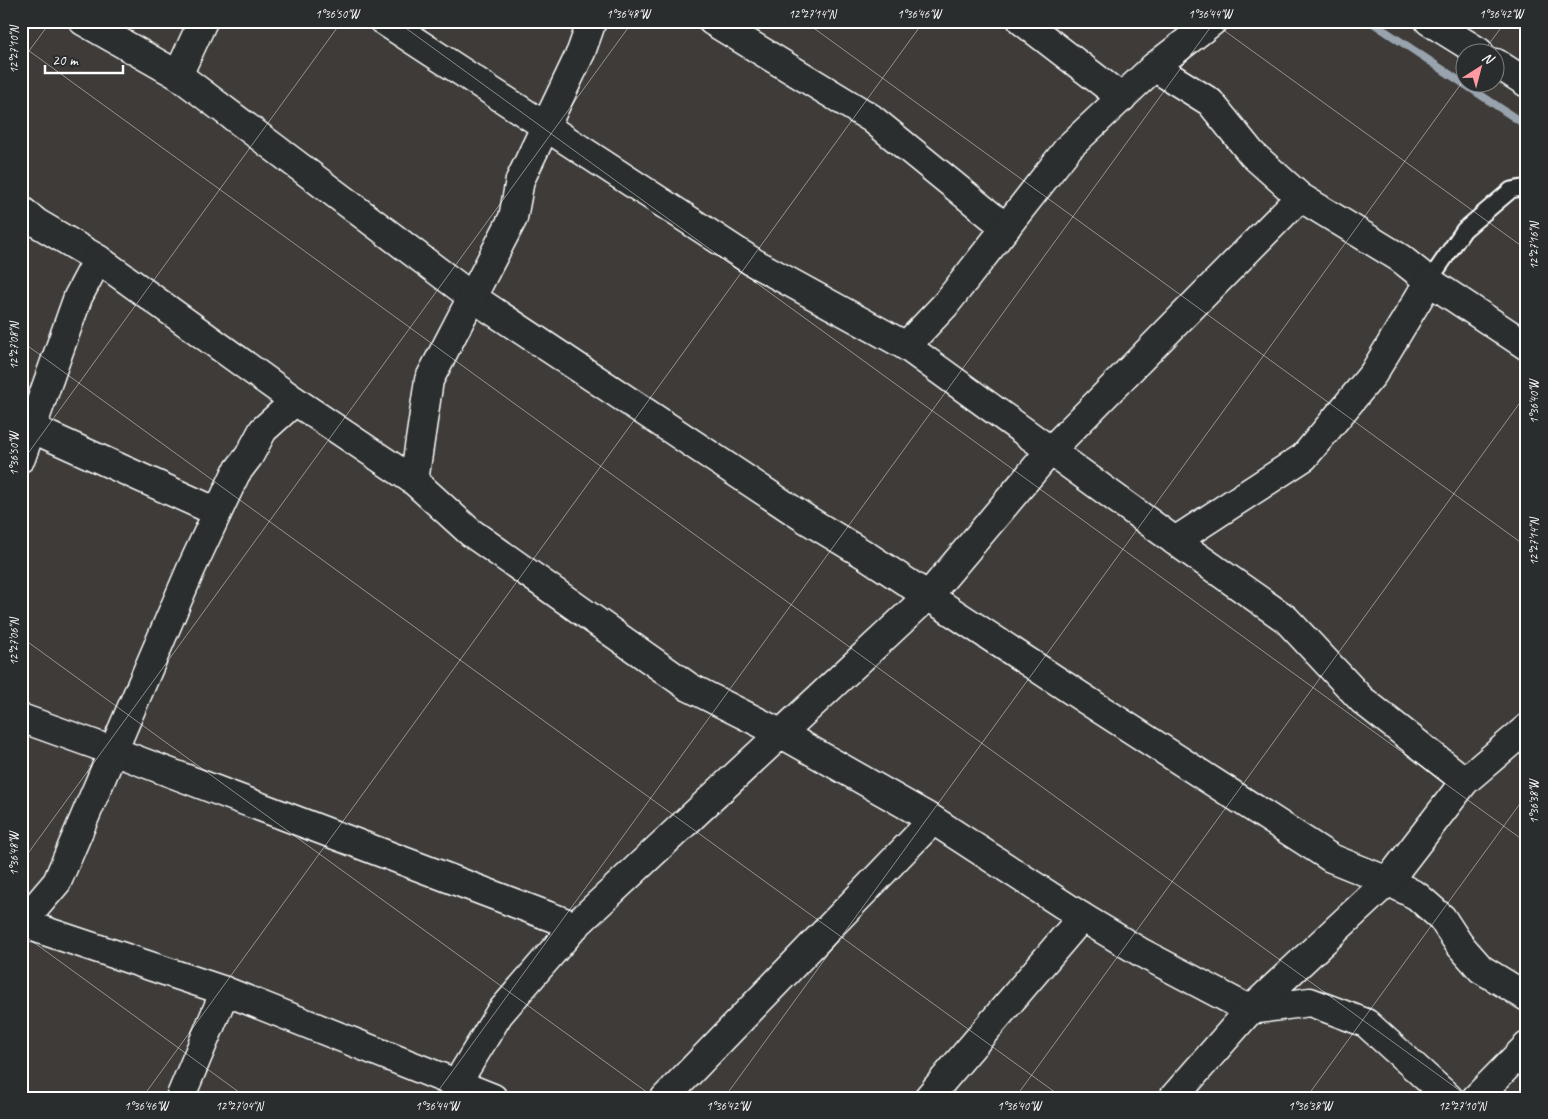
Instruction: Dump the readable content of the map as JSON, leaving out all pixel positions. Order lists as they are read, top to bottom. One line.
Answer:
{"scale_bar":"20 m","north":"top right","coordinates":["1°36'50\"W","1°36'48\"W","12°27'14\"N","1°36'46\"W","1°36'44\"W","1°36'42\"W","12°27'10\"N","12°27'16\"N","12°27'08\"N","1°36'40\"W","12°27'06\"N","1°36'38\"W","12°27'04\"N"]}
